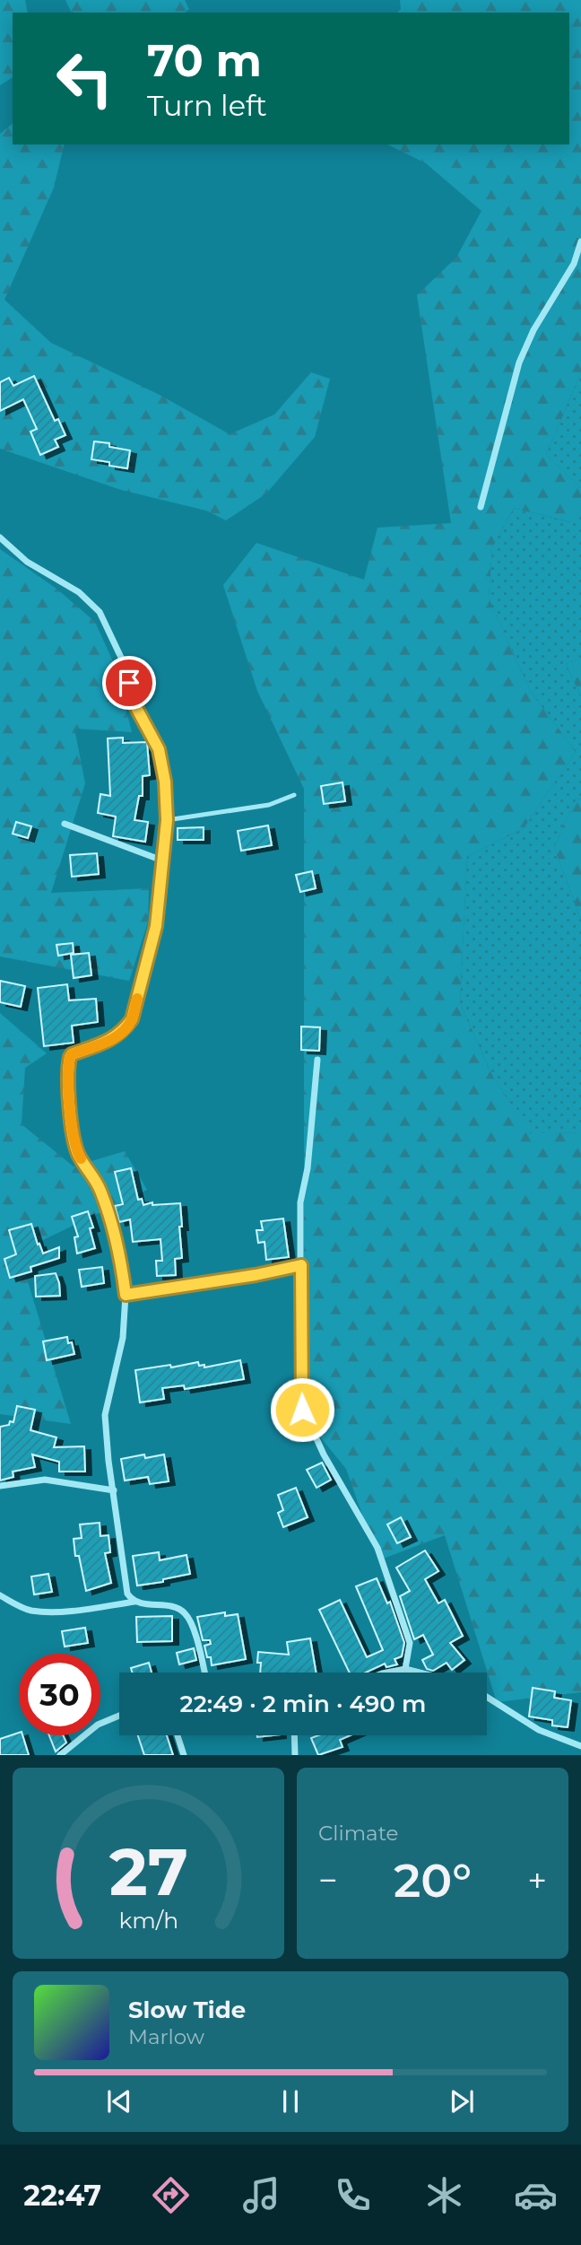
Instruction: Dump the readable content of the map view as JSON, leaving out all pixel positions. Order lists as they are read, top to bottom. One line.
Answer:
{"page":{"turn":["70 m","Turn left"],"limit":"30","trip":"22:49 · 2 min · 490 m","tile":"Climate","heat":["−","20°","+"],"song":["Slow Tide","Marlow"],"tabs":"22:47","gauge":["27","km/h"]}}
